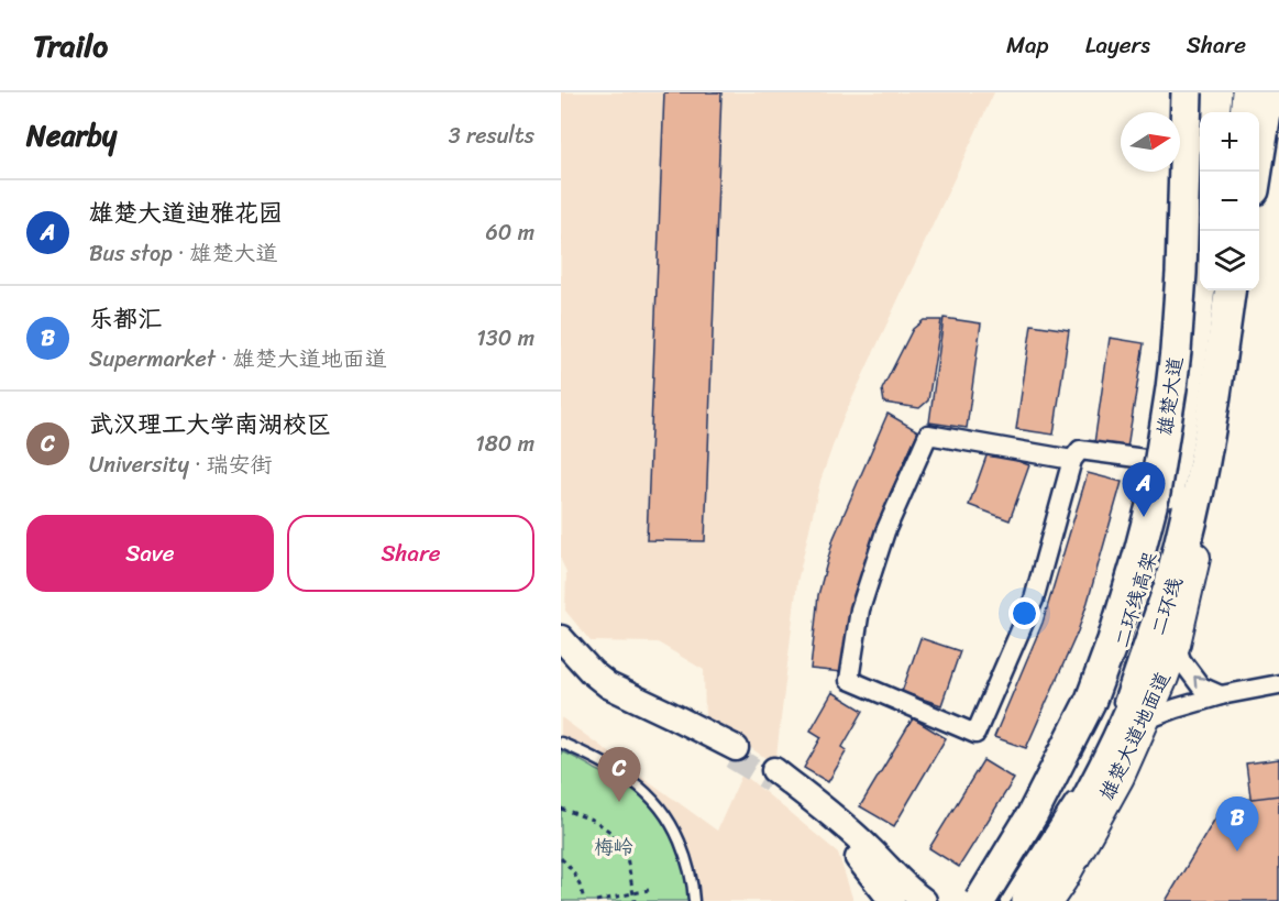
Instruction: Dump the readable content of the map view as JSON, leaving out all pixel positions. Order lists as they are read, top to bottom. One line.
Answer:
{"streets":{"highway":["二环线高架","二环线"],"main road":["雄楚大道","雄楚大道地面道"]},"parks":["梅岭"],"north":"right","page":{"header":"Trailo","nav":["Map","Layers","Share"],"heading":["Nearby","3 results"],"map_buttons":["+","−"],"list":[{"mark":"A","name":"雄楚大道迪雅花园","note":"Bus stop · 雄楚大道","value":"60 m"},{"mark":"B","name":"乐都汇","note":"Supermarket · 雄楚大道地面道","value":"130 m"},{"mark":"C","name":"武汉理工大学南湖校区","note":"University · 瑞安街","value":"180 m"}],"pins":["A","C","B"],"buttons":["Save","Share"]}}
